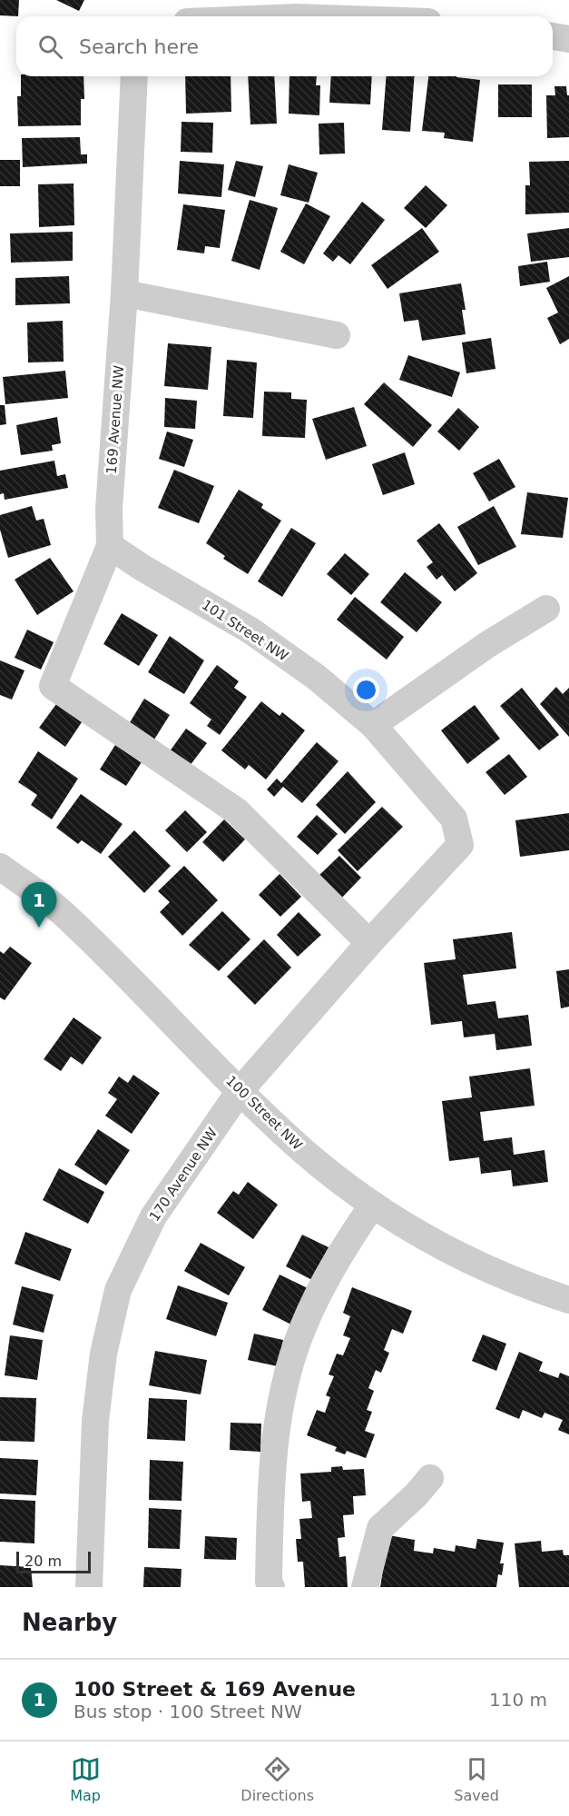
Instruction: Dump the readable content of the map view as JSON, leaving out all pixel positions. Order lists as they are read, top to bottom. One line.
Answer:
{"streets":{"street":["169 Avenue NW","101 Street NW","100 Street NW","170 Avenue NW"]},"crossings":[["169 Avenue NW","101 Street NW"],["101 Street NW","170 Avenue NW"],["100 Street NW","170 Avenue NW"]],"scale_bar":"20 m","page":{"search":"Search here","pins":"1","scale":"20 m","heading":"Nearby","list":[{"mark":"1","name":"100 Street & 169 Avenue","note":"Bus stop · 100 Street NW","value":"110 m"}],"nav":["Map","Directions","Saved"]}}
